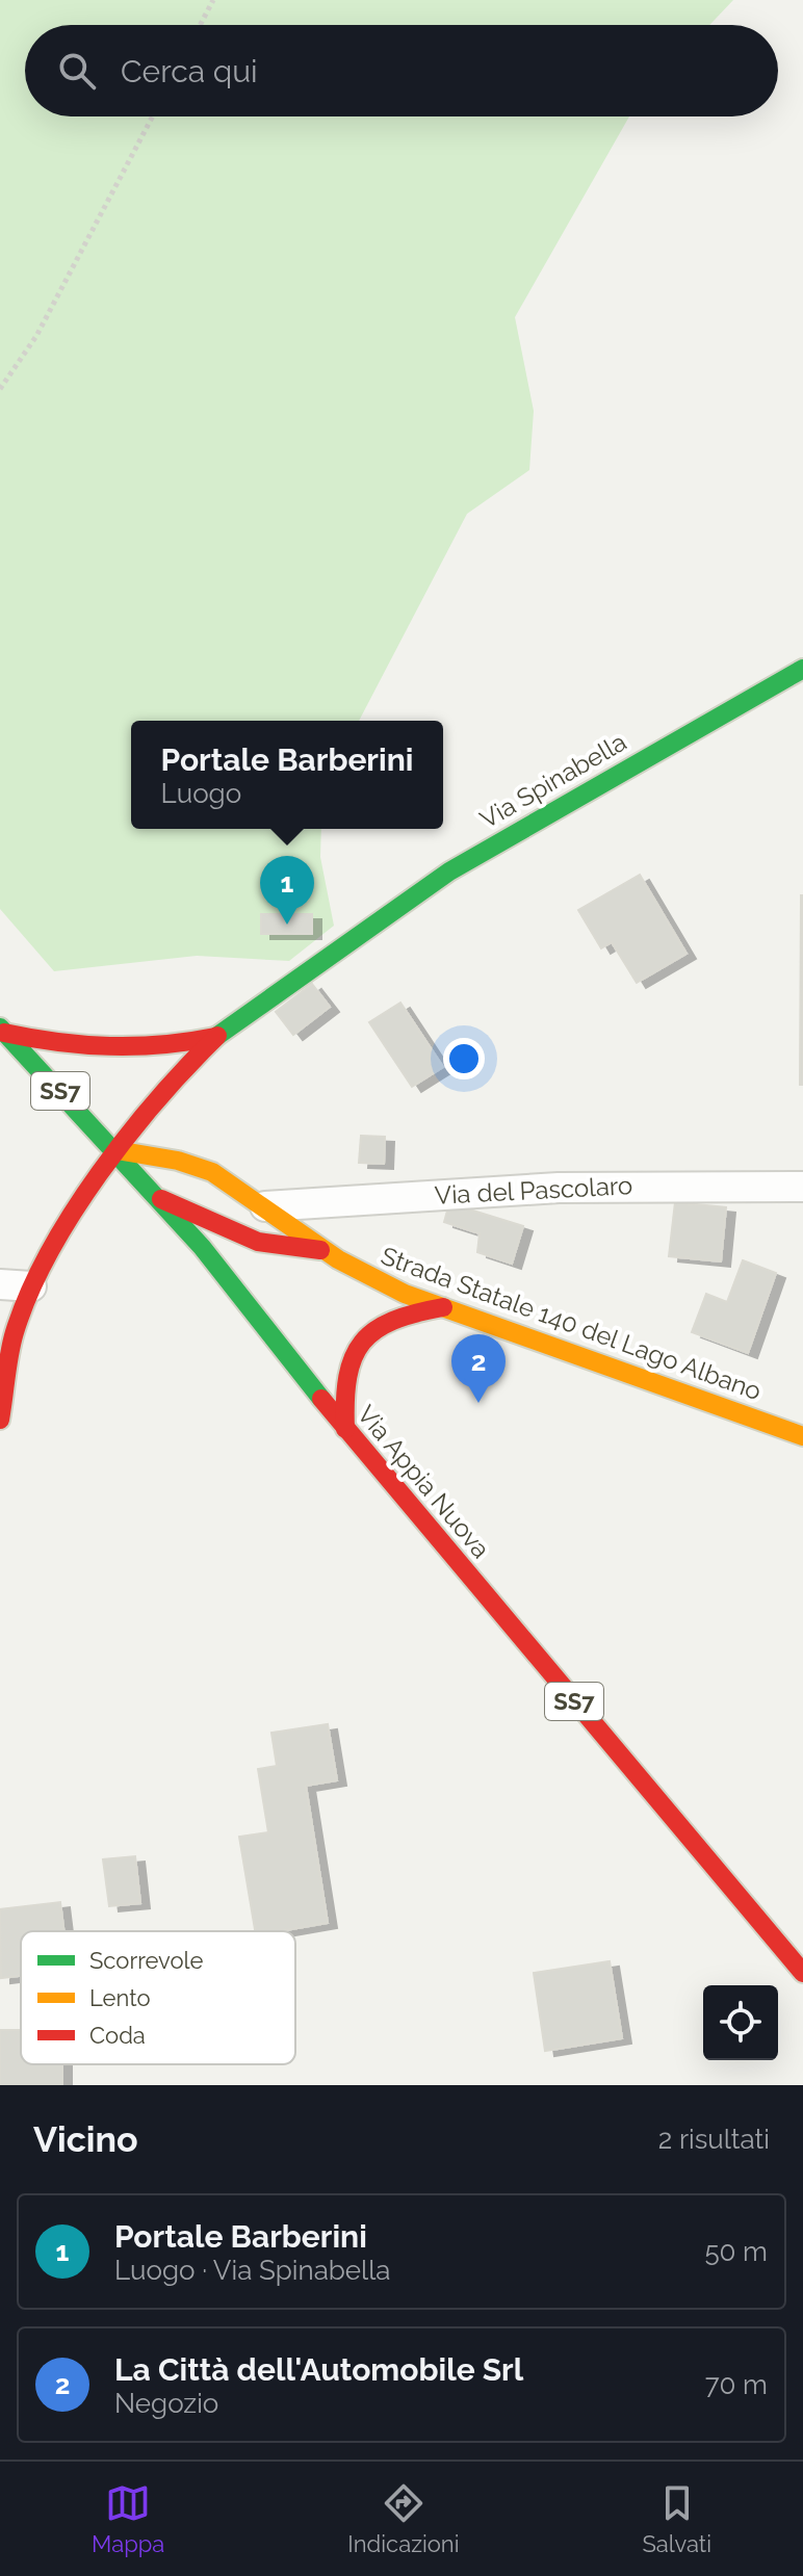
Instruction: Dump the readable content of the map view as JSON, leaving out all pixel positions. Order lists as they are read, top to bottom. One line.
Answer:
{"streets":{"main road":["Via Spinabella","SS7","Strada Statale 140 del Lago Albano","Via Appia Nuova"],"street":["Via del Pascolaro"]},"crossings":[["Via Spinabella","Strada Statale 140 del Lago Albano"],["Via Spinabella","Via Appia Nuova"],["Via del Pascolaro","Strada Statale 140 del Lago Albano"],["Strada Statale 140 del Lago Albano","Via Appia Nuova"]],"legend":["Scorrevole","Lento","Coda"],"page":{"search":"Cerca qui","popup":["Portale Barberini","Luogo"],"pins":["1","2"],"heading":["Vicino","2 risultati"],"list":[{"mark":"1","name":"Portale Barberini","note":"Luogo · Via Spinabella","value":"50 m"},{"mark":"2","name":"La Città dell'Automobile Srl","note":"Negozio","value":"70 m"}],"nav":["Mappa","Indicazioni","Salvati"]}}
